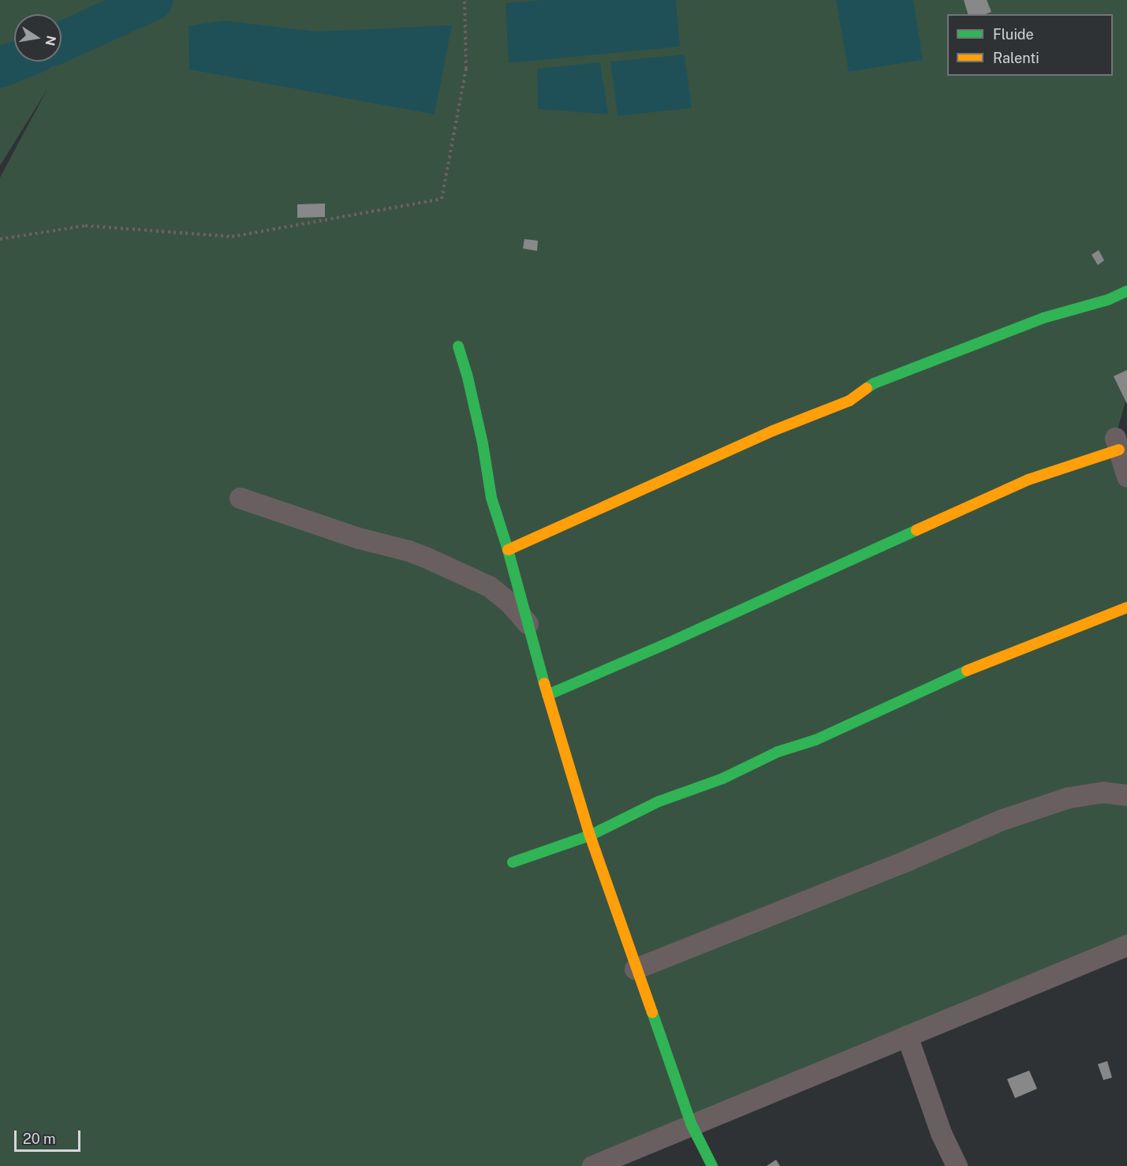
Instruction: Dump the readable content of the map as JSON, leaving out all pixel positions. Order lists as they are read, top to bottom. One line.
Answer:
{"legend":["Fluide","Ralenti"],"scale_bar":"20 m","north":"right"}
